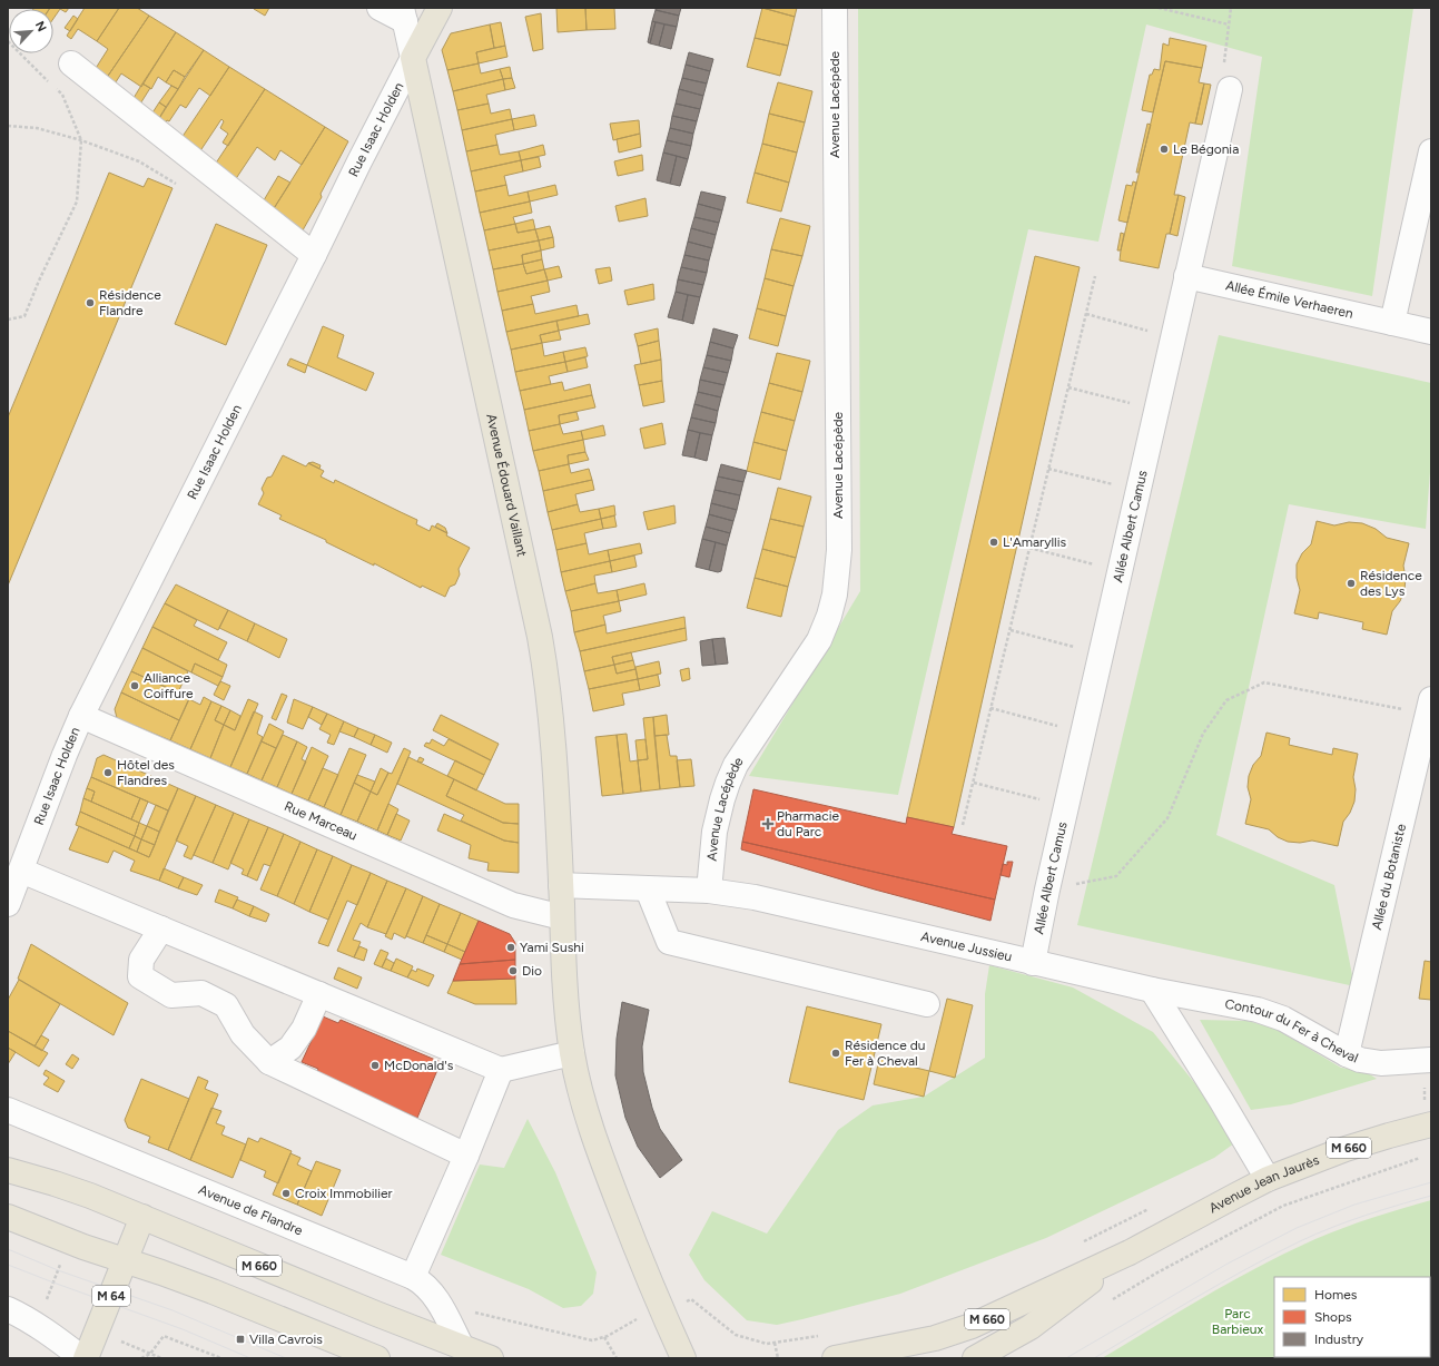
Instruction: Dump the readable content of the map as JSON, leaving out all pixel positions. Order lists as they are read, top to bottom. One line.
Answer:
{"streets":{"main road":["Rue Isaac Holden","Avenue Édouard Vaillant","M 660","Avenue Jean Jaurès","M 64"],"street":["Avenue Lacépède","Allée Émile Verhaeren","Allée Albert Camus","Rue Marceau","Allée du Botaniste","Avenue Jussieu","Contour du Fer à Cheval","Avenue de Flandre"]},"crossings":[["Avenue Lacépède","Avenue Jussieu"],["Rue Isaac Holden","Avenue Édouard Vaillant"],["Rue Isaac Holden","Rue Marceau"],["Allée Émile Verhaeren","Allée Albert Camus"],["Avenue Édouard Vaillant","Rue Marceau"],["Avenue Édouard Vaillant","Avenue Jussieu"],["Allée Albert Camus","Avenue Jussieu"],["Allée du Botaniste","Contour du Fer à Cheval"],["Avenue Jussieu","Contour du Fer à Cheval"],["M 660","Avenue de Flandre"],["M 660","M 64"]],"parks":["Parc Barbieux"],"places":{"other":["Le Bégonia","Résidence Flandre","L'Amaryllis","Résidence des Lys","Alliance Coiffure","Hôtel des Flandres","Yami Sushi","Dio","Résidence du Fer à Cheval","McDonald's","Croix Immobilier"],"health":["Pharmacie du Parc"],"transit":["Villa Cavrois"]},"legend":["Homes","Shops","Industry"],"north":"top right"}
